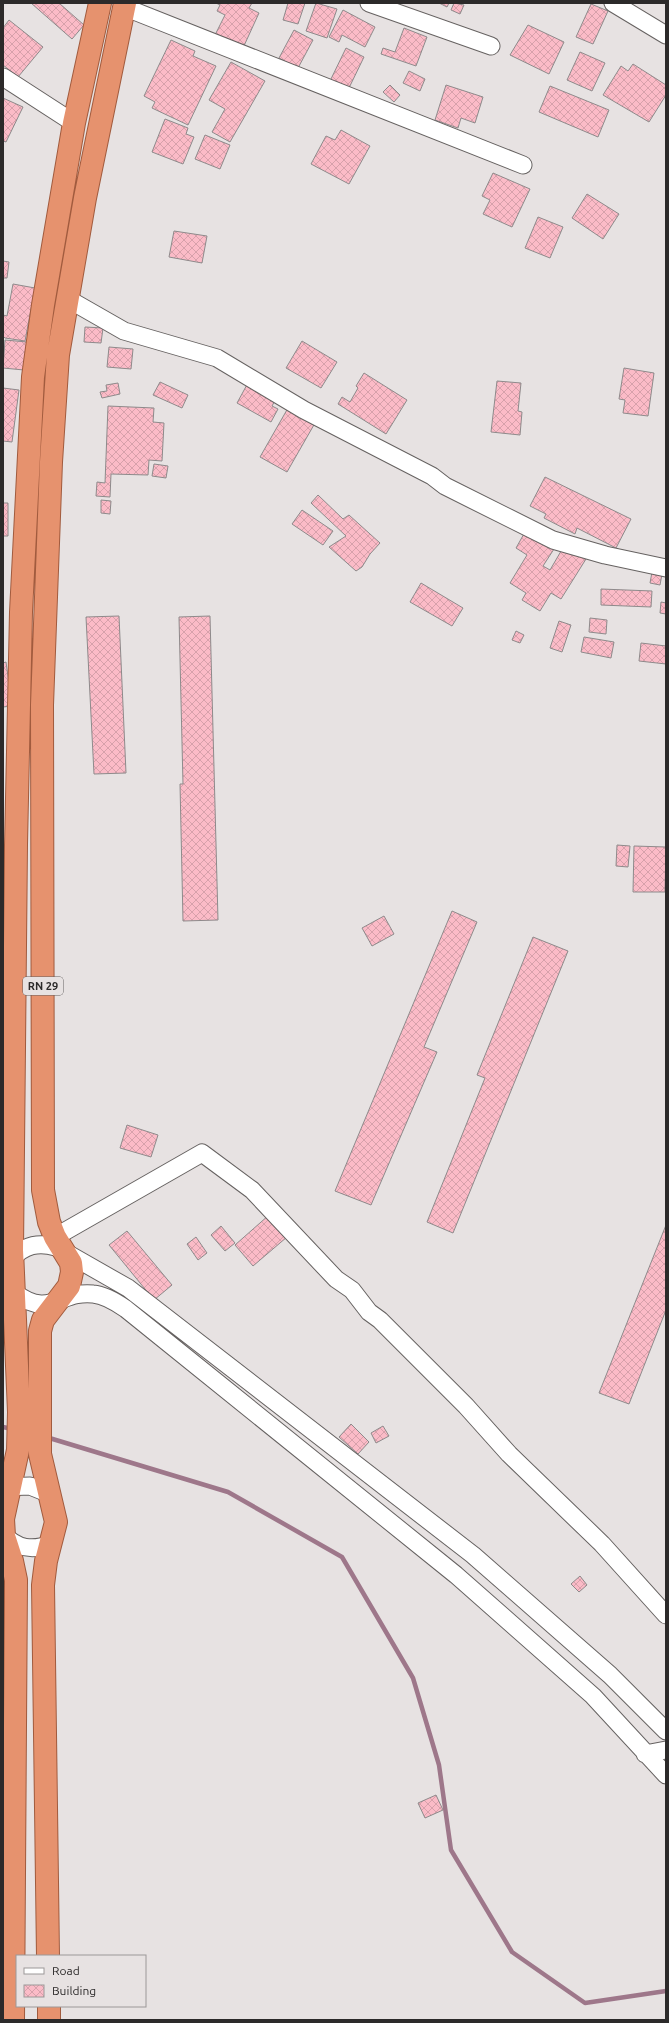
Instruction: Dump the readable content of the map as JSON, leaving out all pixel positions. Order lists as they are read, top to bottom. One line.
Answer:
{"streets":{"highway":["RN 29"]},"legend":["Road","Building"]}
